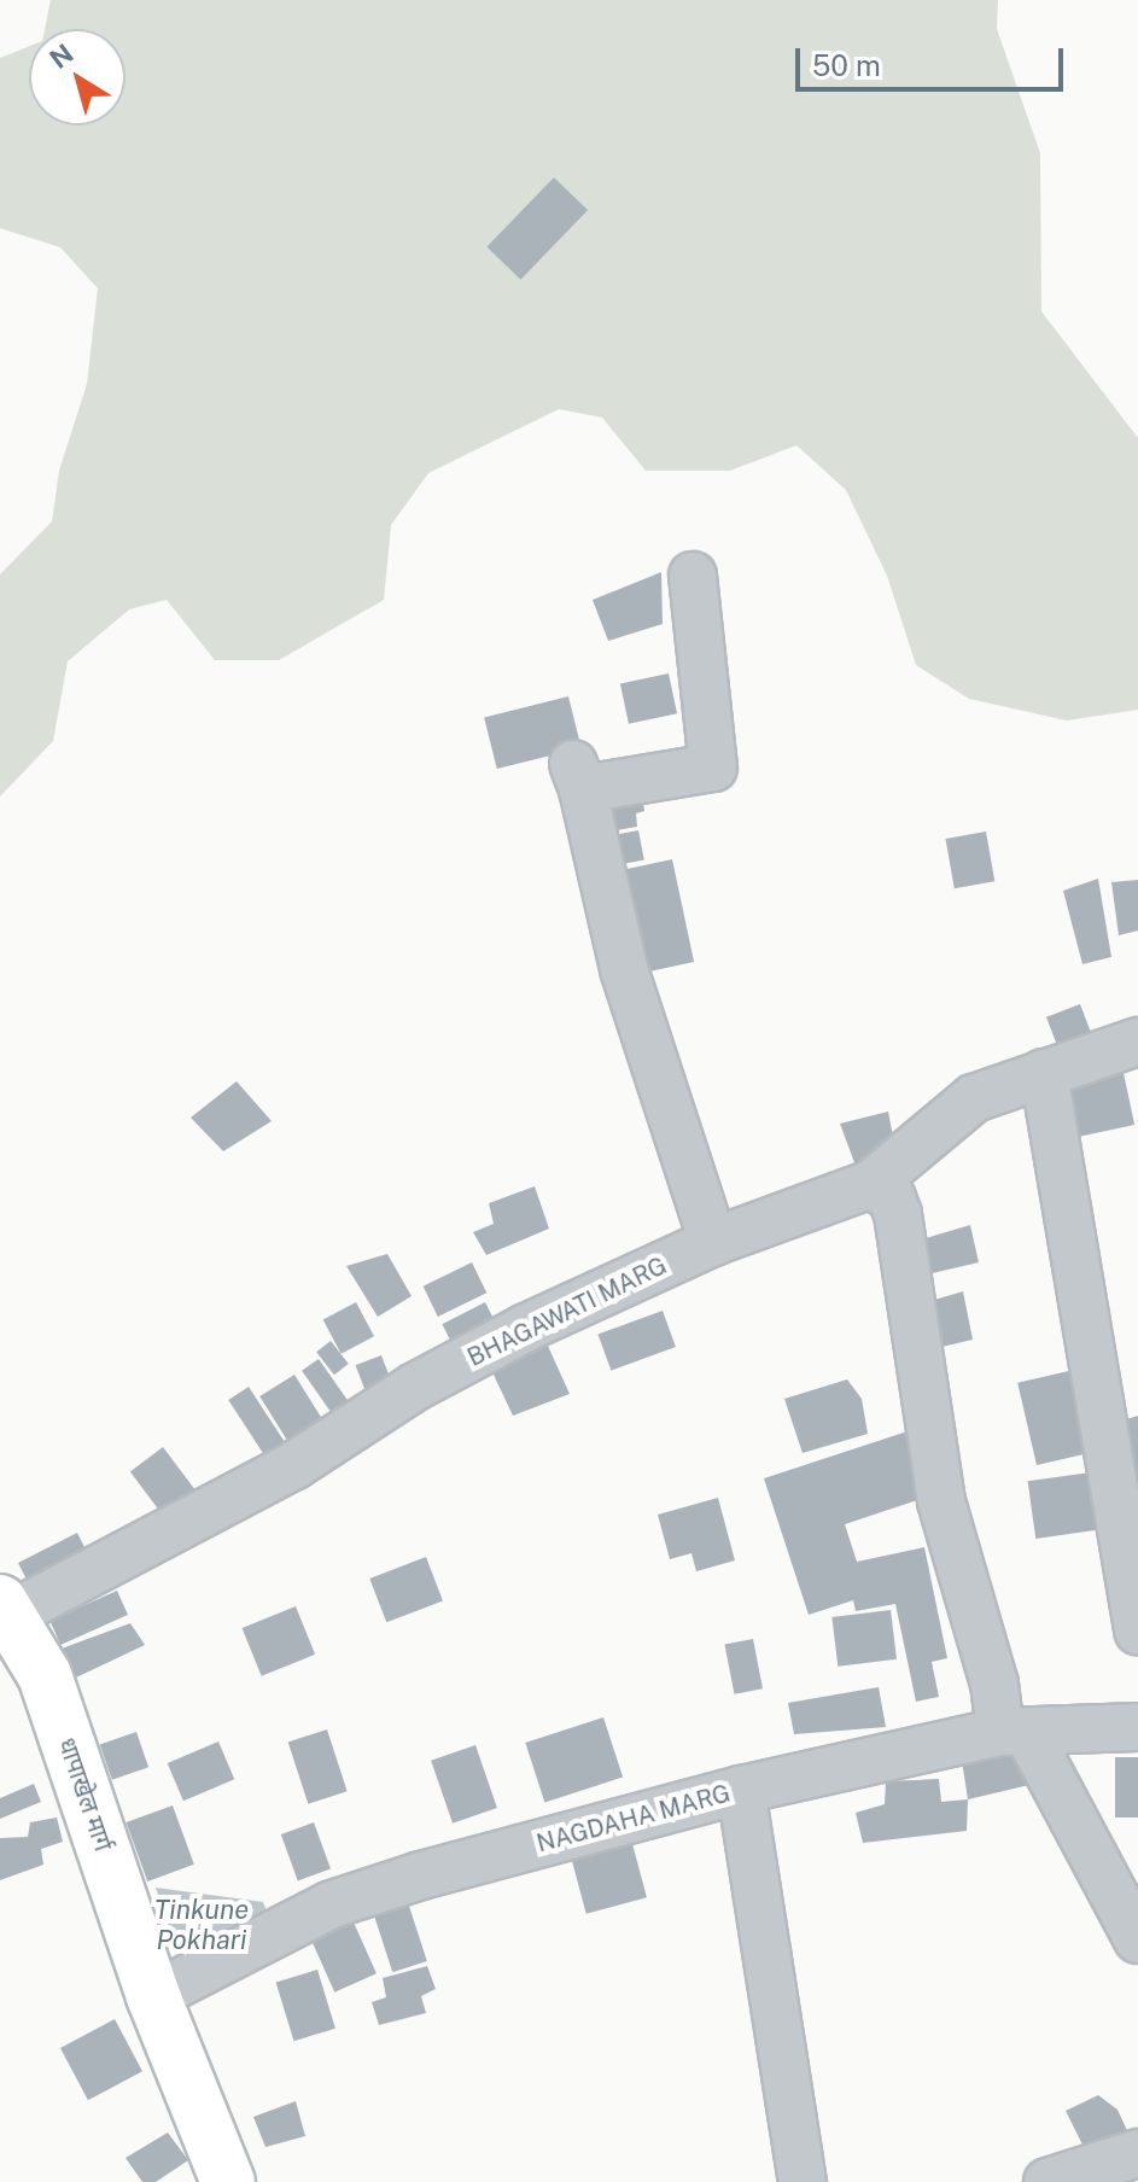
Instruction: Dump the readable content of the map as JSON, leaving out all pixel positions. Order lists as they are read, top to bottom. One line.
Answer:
{"streets":{"main road":["धापाखेल मार्ग"],"street":["BHAGAWATI MARG","NAGDAHA MARG"]},"crossings":[["BHAGAWATI MARG","धापाखेल मार्ग"],["धापाखेल मार्ग","NAGDAHA MARG"]],"water":["Tinkune Pokhari"],"scale_bar":"50 m","north":"top left"}
